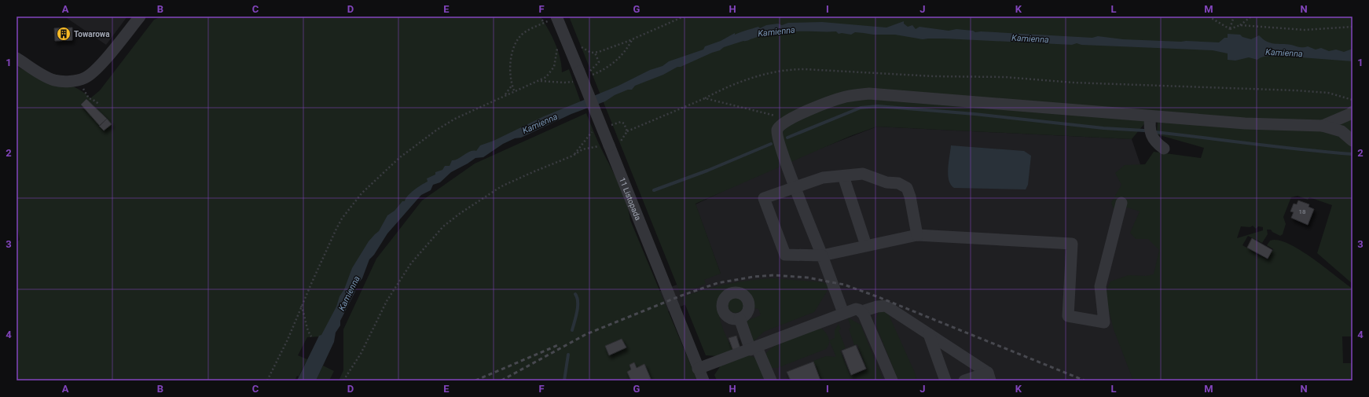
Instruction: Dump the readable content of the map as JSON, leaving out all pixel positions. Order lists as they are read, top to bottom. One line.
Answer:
{"streets":{"street":["11 Listopada"]},"water":["Kamienna"],"places":{"building":["Towarowa"]},"house_numbers":["18"],"grid":{"columns":["A","B","C","D","E","F","G","H","I","J","K","L","M","N"],"rows":["1","2","3","4"]}}
